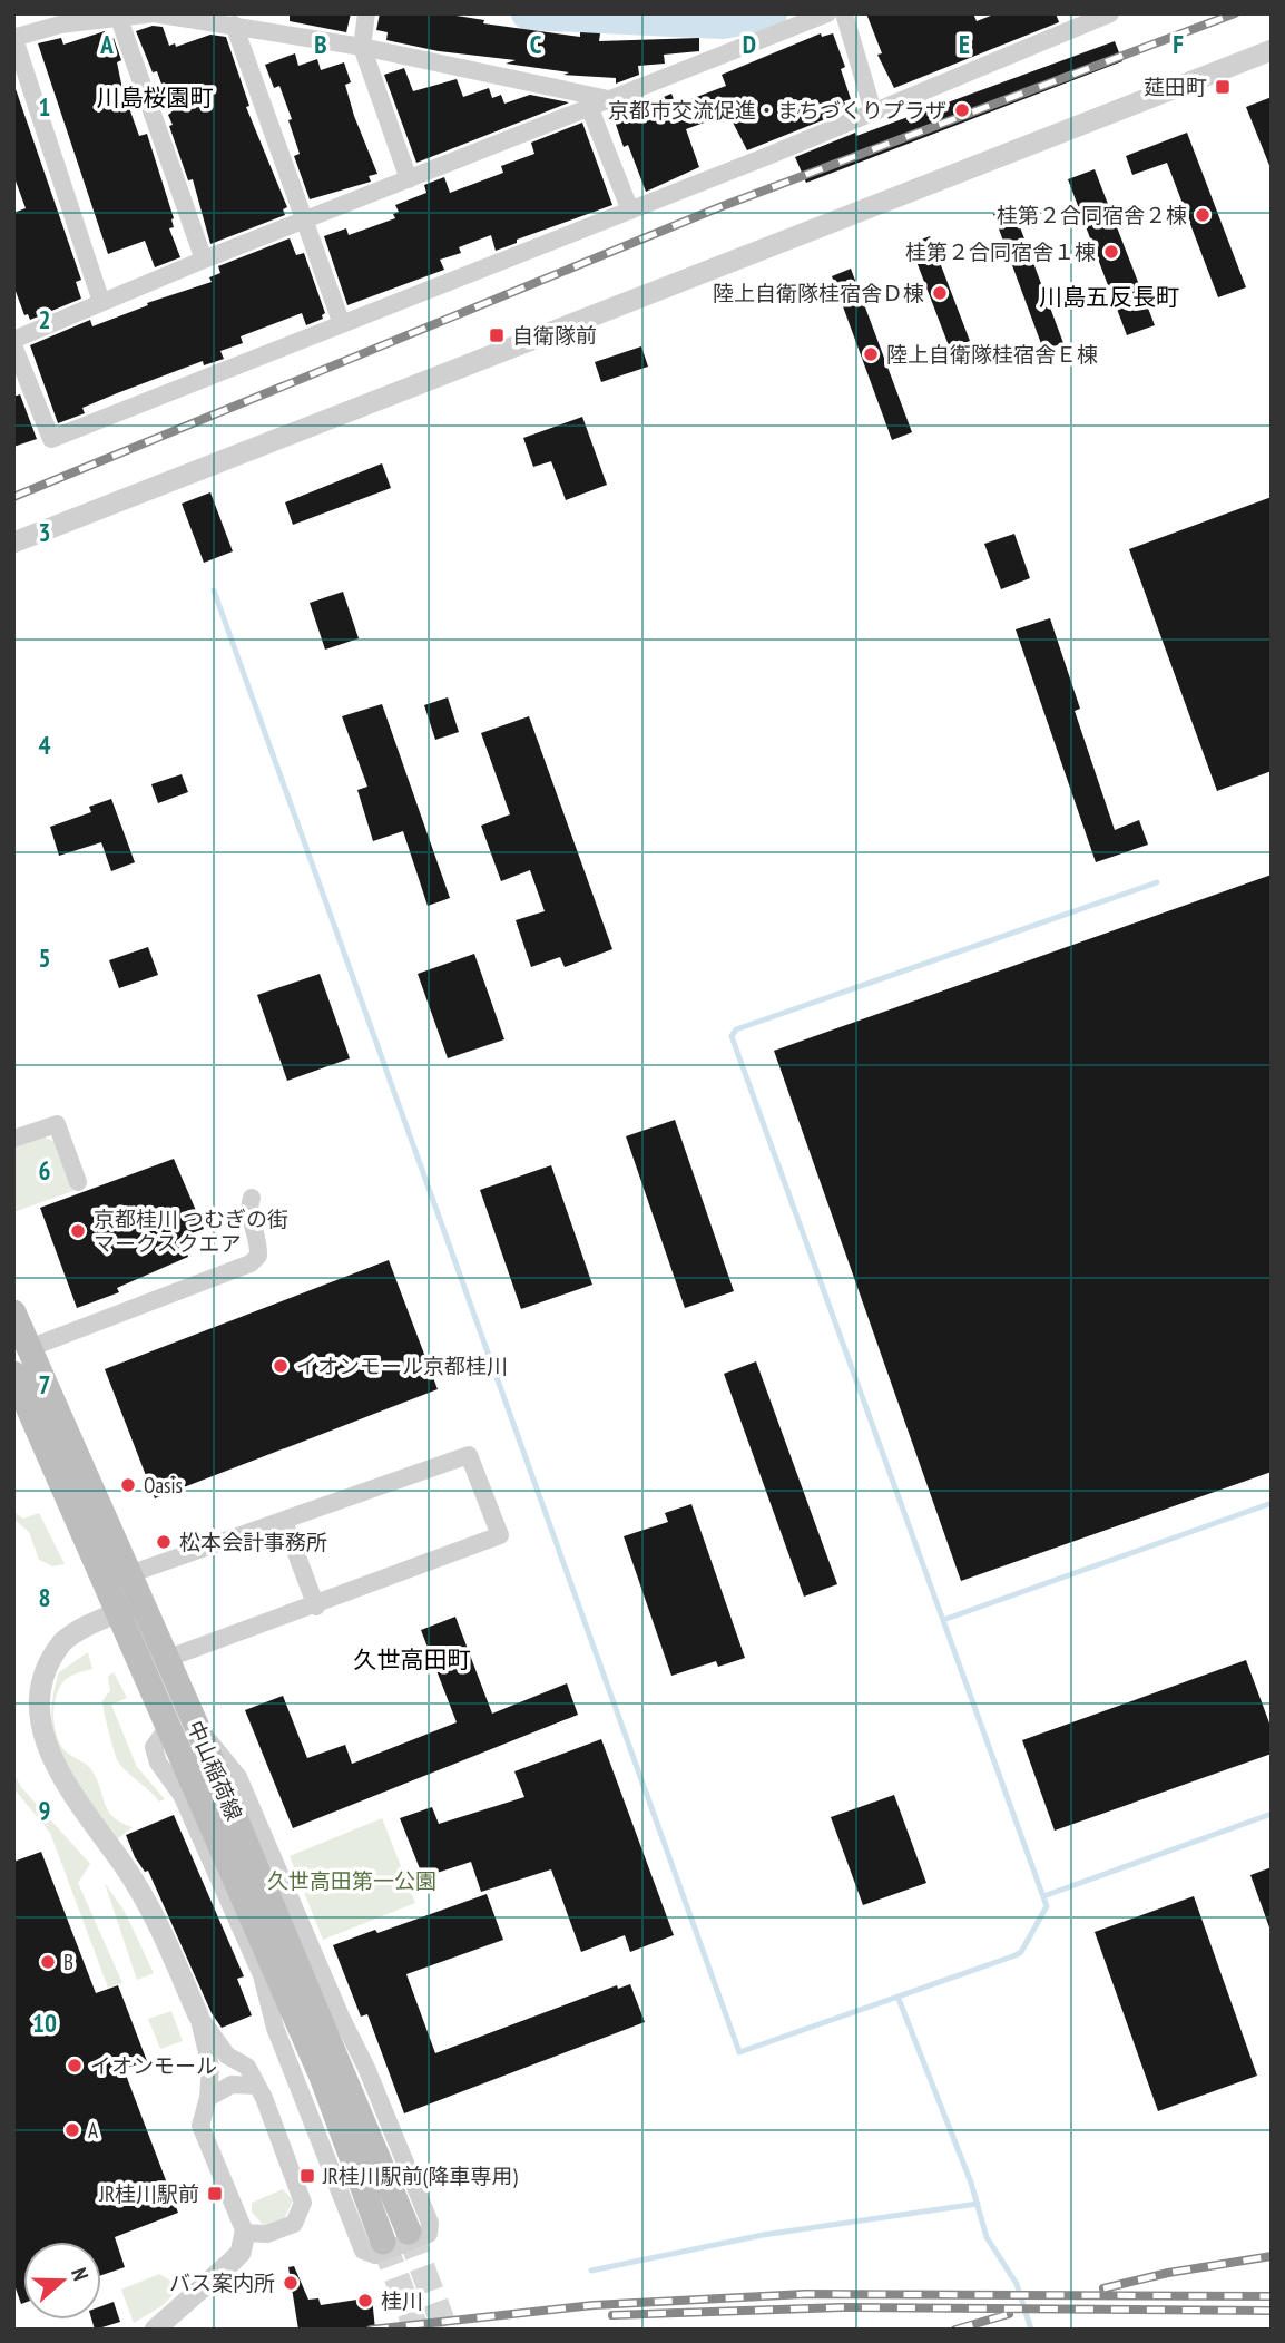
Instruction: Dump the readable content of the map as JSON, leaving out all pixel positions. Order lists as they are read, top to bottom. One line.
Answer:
{"streets":{"main road":["中山稲荷線"]},"districts":["川島桜園町","川島五反長町","久世高田町"],"parks":["久世高田第一公園"],"places":{"transit":["莚田町","自衛隊前","JR桂川駅前(降車専用)","JR桂川駅前"],"other":["京都市交流促進・まちづくりプラザ","桂第２合同宿舎２棟","桂第２合同宿舎１棟","陸上自衛隊桂宿舎Ｄ棟","陸上自衛隊桂宿舎Ｅ棟","京都桂川 つむぎの街 マークスクエア","イオンモール京都桂川","Oasis","松本会計事務所","B","イオンモール","A","バス案内所","桂川"]},"north":"right","grid":{"columns":["A","B","C","D","E","F"],"rows":["1","2","3","4","5","6","7","8","9","10"]}}
